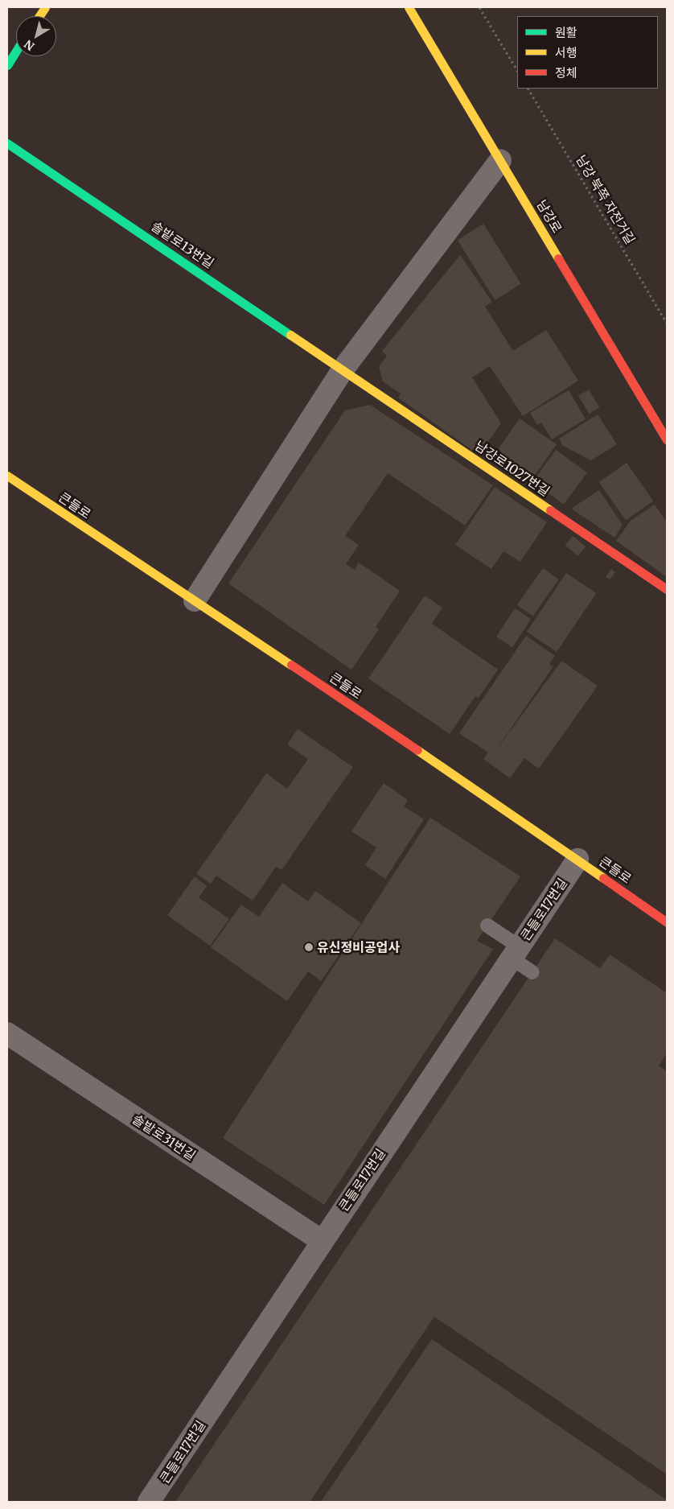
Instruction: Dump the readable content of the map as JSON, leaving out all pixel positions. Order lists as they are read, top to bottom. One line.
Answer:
{"streets":{"street":["남강로","솔밭로13번길","남강로1027번길","큰들로","큰들로17번길","솔밭로31번길"],"path":["남강 북쪽 자전거길"]},"crossings":[["솔밭로13번길","남강로1027번길"],["큰들로","큰들로17번길"],["큰들로17번길","솔밭로31번길"]],"places":["유신정비공업사"],"legend":["원활","서행","정체"],"north":"bottom left"}
